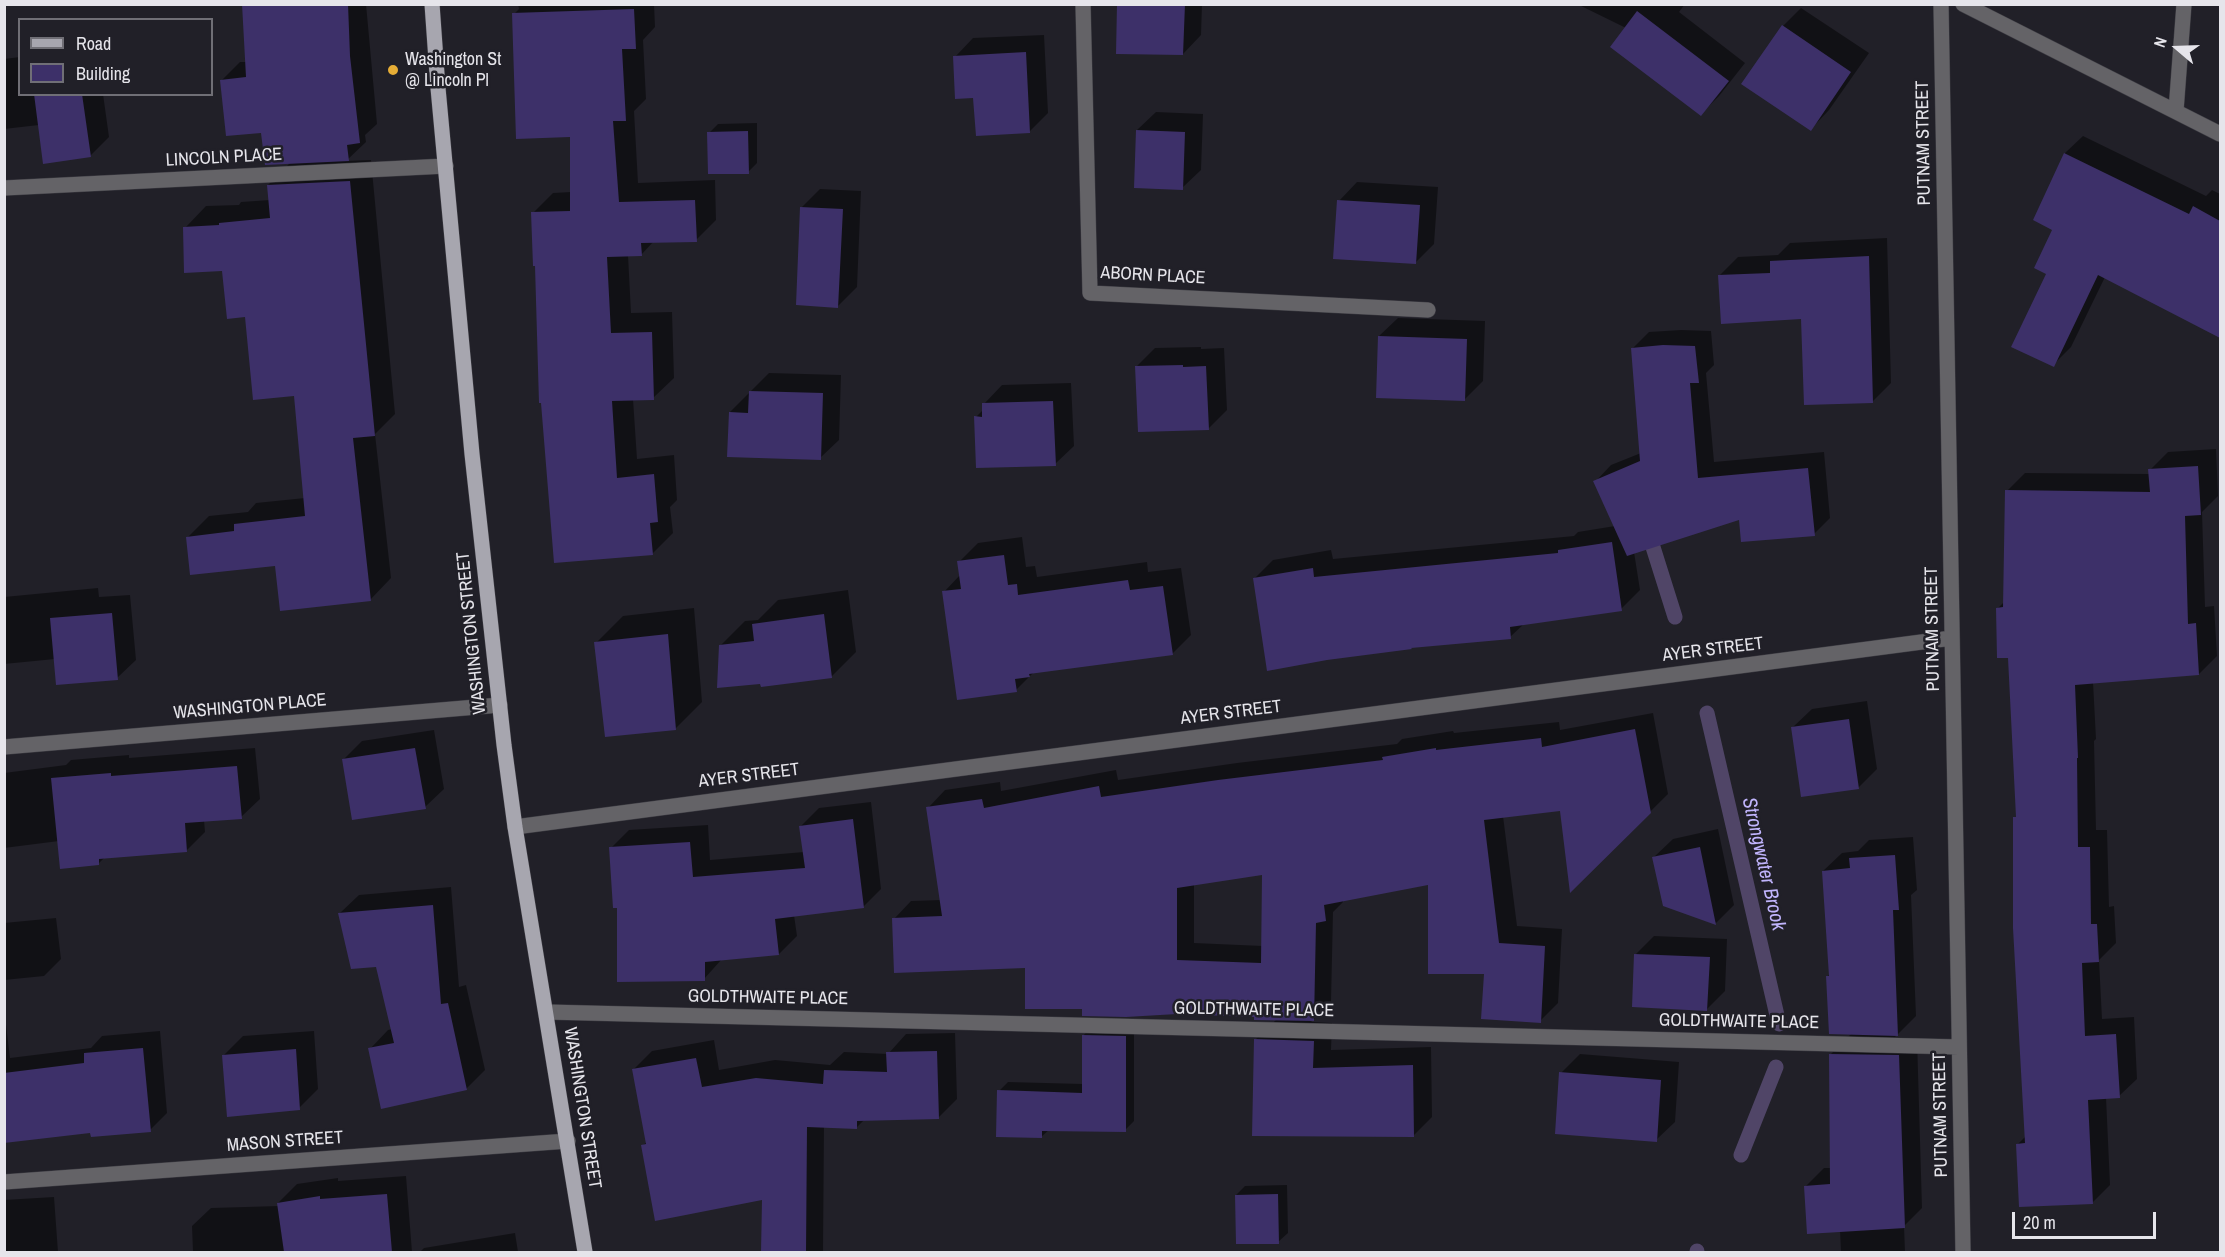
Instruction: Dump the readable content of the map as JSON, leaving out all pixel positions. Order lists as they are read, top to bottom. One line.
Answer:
{"streets":{"main road":["WASHINGTON STREET"],"street":["PUTNAM STREET","LINCOLN PLACE","ABORN PLACE","AYER STREET","WASHINGTON PLACE","GOLDTHWAITE PLACE","MASON STREET"]},"crossings":[["PUTNAM STREET","AYER STREET"],["PUTNAM STREET","GOLDTHWAITE PLACE"],["LINCOLN PLACE","WASHINGTON STREET"],["WASHINGTON STREET","AYER STREET"],["WASHINGTON STREET","WASHINGTON PLACE"],["WASHINGTON STREET","GOLDTHWAITE PLACE"],["WASHINGTON STREET","MASON STREET"]],"water":["Strongwater Brook"],"places":["Washington St @ Lincoln Pl"],"legend":["Road","Building"],"scale_bar":"20 m","north":"left"}
